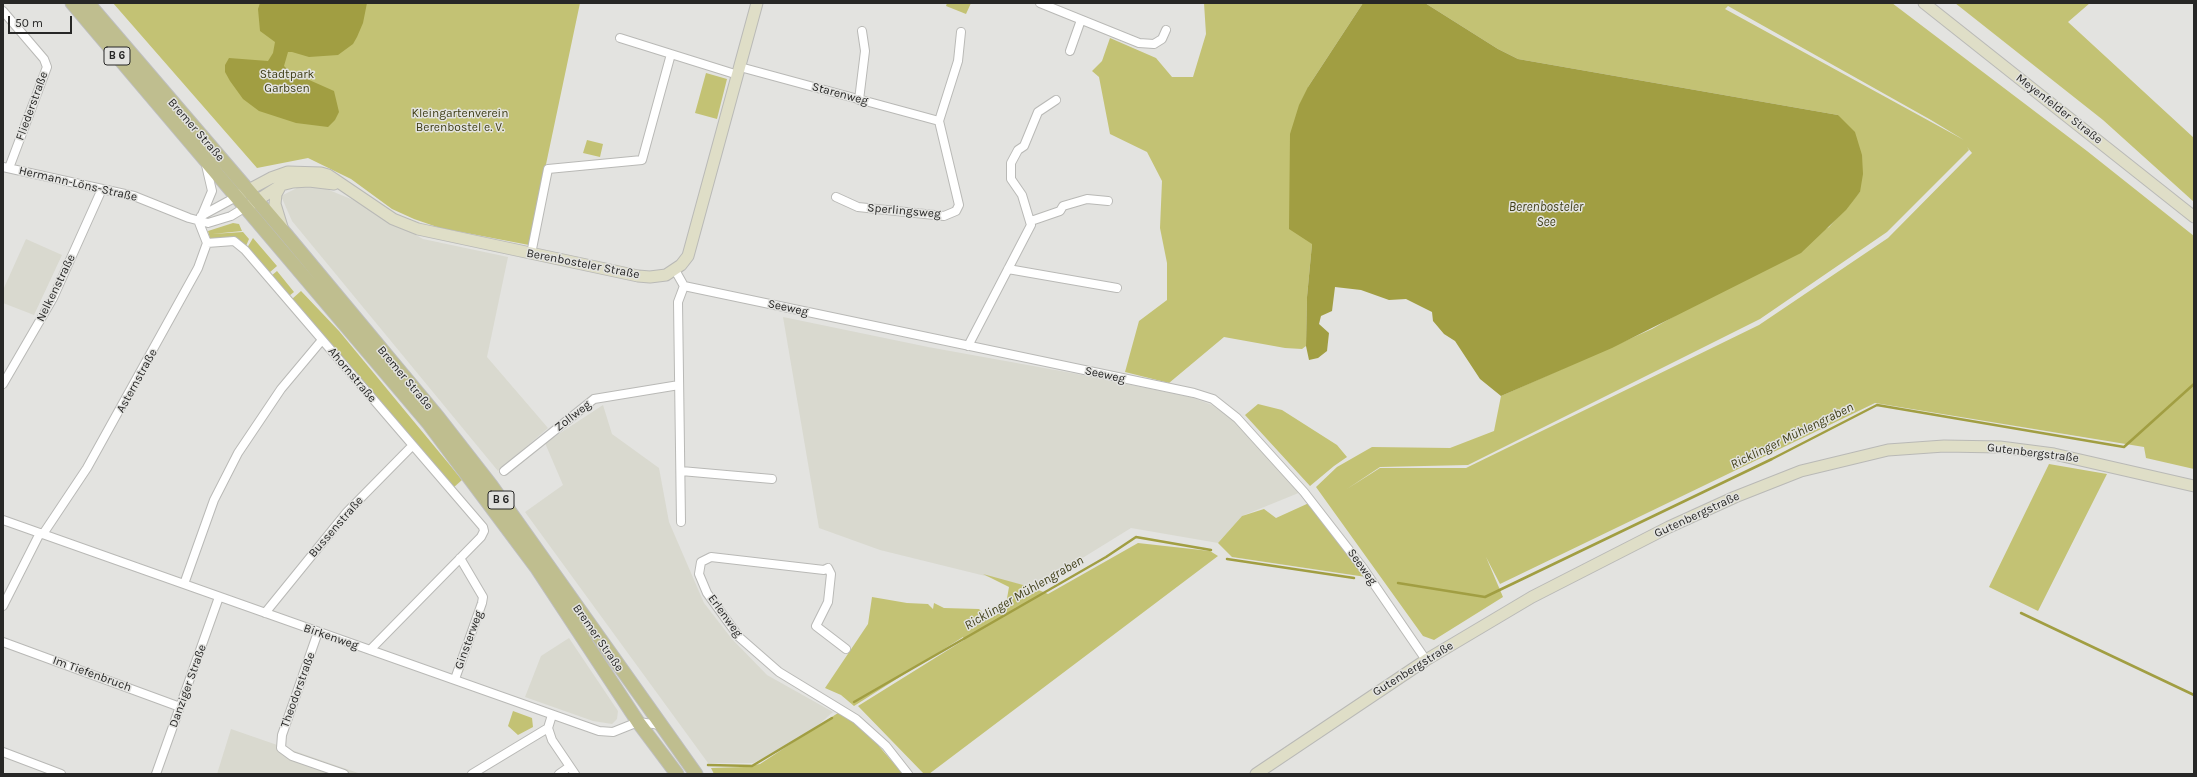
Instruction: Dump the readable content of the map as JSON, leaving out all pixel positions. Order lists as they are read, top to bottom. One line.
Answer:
{"streets":{"main road":["B 6","Bremer Straße"],"street":["Starenweg","Fliederstraße","Meyenfelder Straße","Hermann-Löns-Straße","Sperlingsweg","Berenbosteler Straße","Nelkenstraße","Seeweg","Ahornstraße","Asternstraße","Zollweg","Gutenbergstraße","Bussenstraße","Erlenweg","Birkenweg","Ginsterweg","Im Tiefenbruch","Danziger Straße","Theodorstraße"]},"crossings":[["Starenweg","Sperlingsweg"],["Fliederstraße","Hermann-Löns-Straße"],["Bremer Straße","Hermann-Löns-Straße"],["Bremer Straße","Berenbosteler Straße"],["Bremer Straße","Birkenweg"],["Hermann-Löns-Straße","Berenbosteler Straße"],["Hermann-Löns-Straße","Nelkenstraße"],["Seeweg","Gutenbergstraße"],["Ahornstraße","Asternstraße"],["Ahornstraße","Bussenstraße"],["Ahornstraße","Ginsterweg"],["Asternstraße","Birkenweg"],["Bussenstraße","Birkenweg"],["Birkenweg","Ginsterweg"],["Birkenweg","Danziger Straße"],["Birkenweg","Theodorstraße"],["Im Tiefenbruch","Danziger Straße"]],"water":["Berenbosteler See","Ricklinger Mühlengraben"],"parks":["Stadtpark Garbsen","Kleingartenverein Berenbostel e. V."],"scale_bar":"50 m"}
